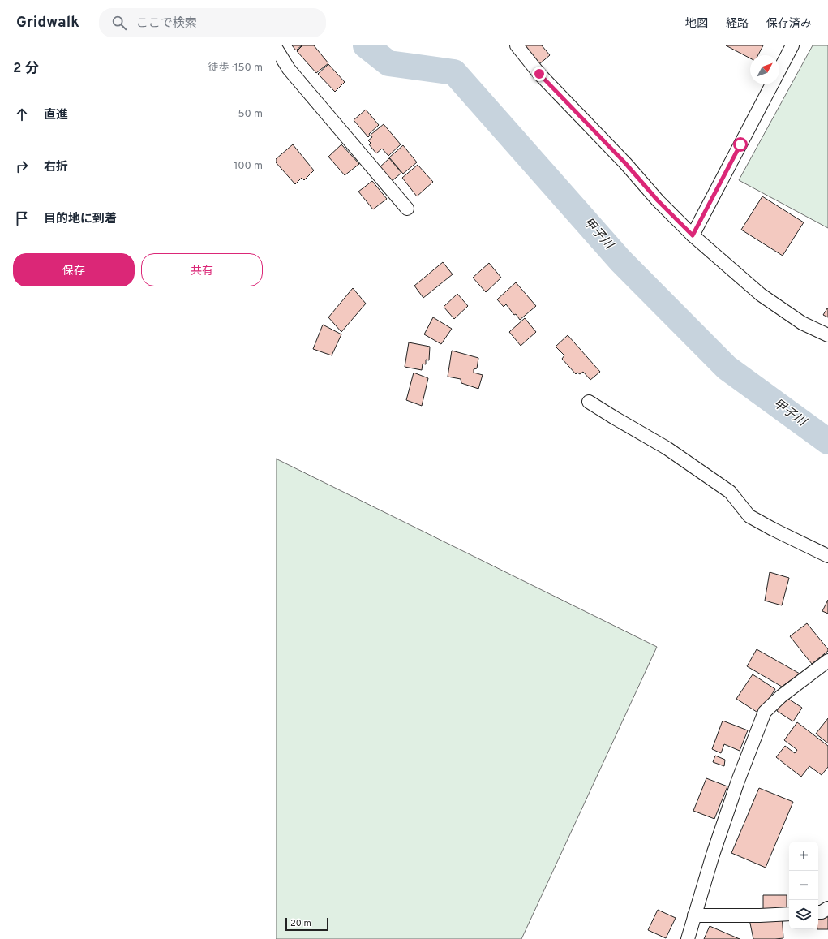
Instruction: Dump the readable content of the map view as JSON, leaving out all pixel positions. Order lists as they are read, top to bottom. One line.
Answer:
{"water":["甲子川"],"scale_bar":"20 m","north":"top right","page":{"header":"Gridwalk","search":"ここで検索","nav":["地図","経路","保存済み"],"heading":["2 分","徒歩 · 150 m"],"list":[["直進","50 m"],["右折","100 m"],"目的地に到着"],"buttons":["保存","共有"],"map_buttons":["+","−"],"scale":"20 m"}}
